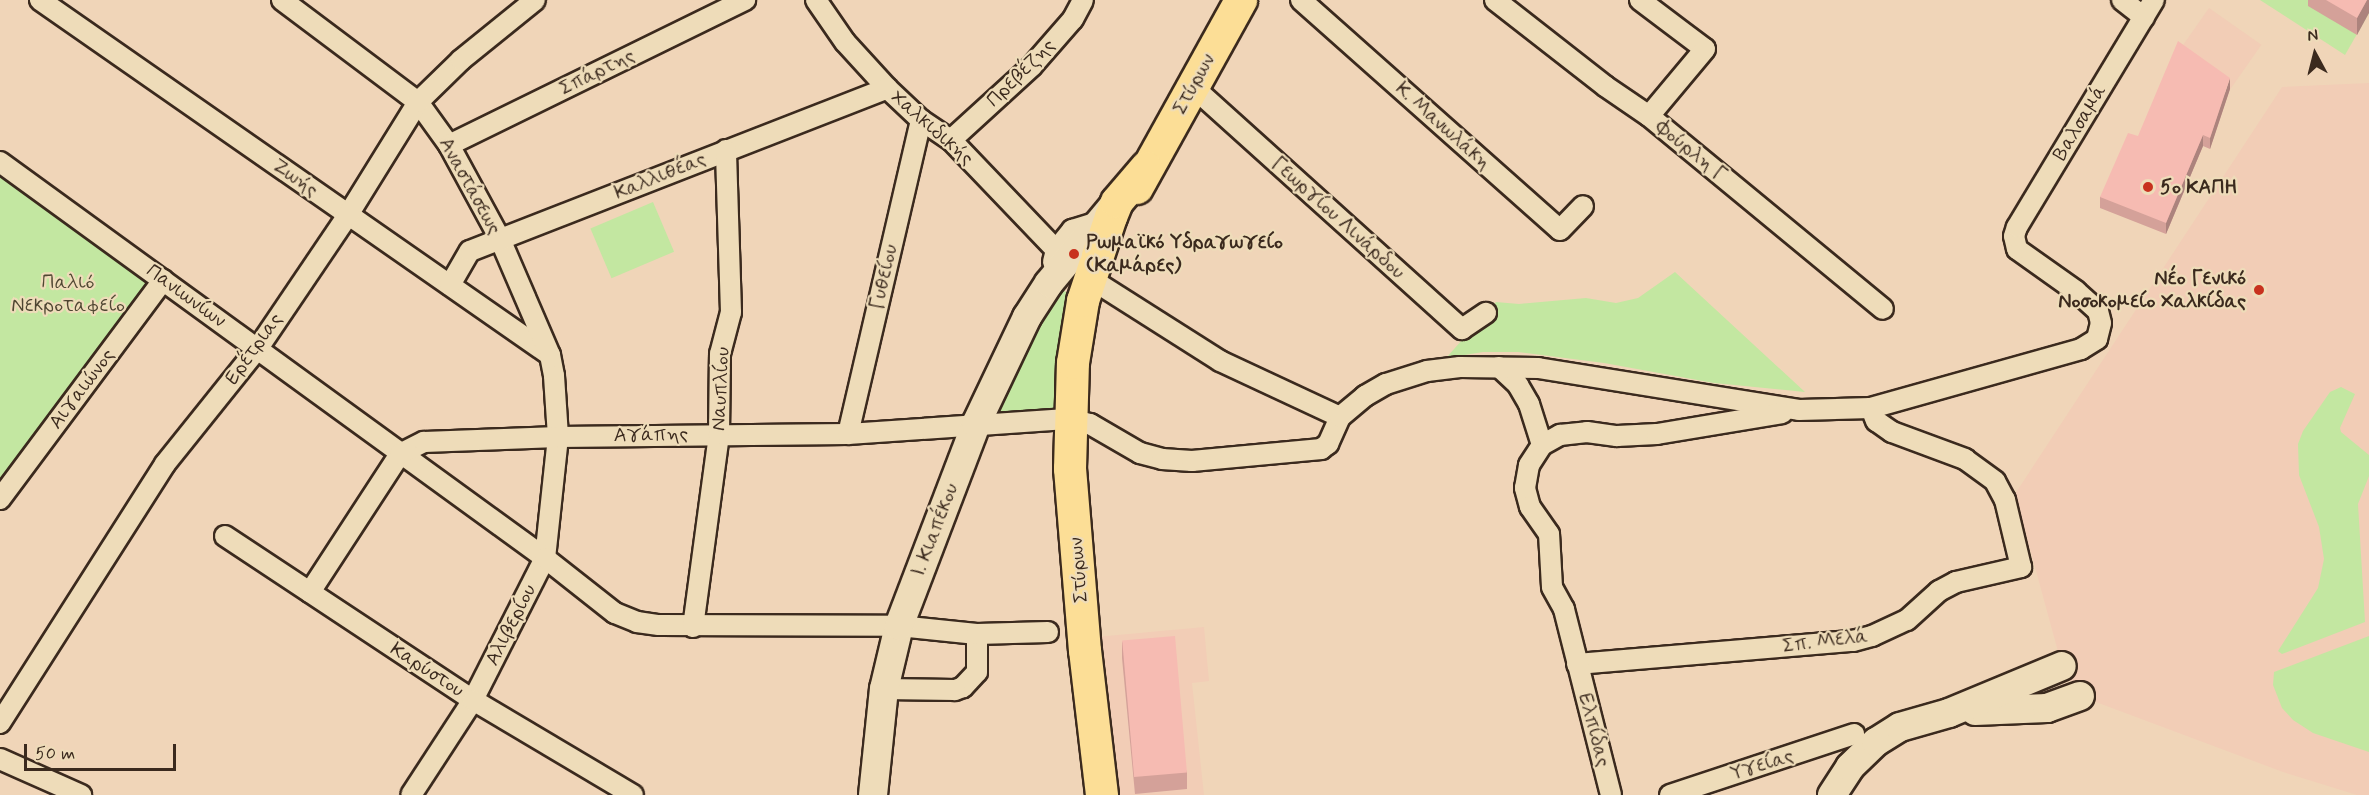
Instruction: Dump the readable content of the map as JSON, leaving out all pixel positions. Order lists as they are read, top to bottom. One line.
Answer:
{"streets":{"main road":["Στύρων"],"street":["Σπάρτης","Πρεβέζης","Βαλσαμά","Κ. Μανωλάκη","Χαλκιδικής","Φούρλη Γ","Καλλιθέας","Ζωής","Αναστάσεως","Γεωργίου Λινάρδου","Γυθείου","Πανιωνίων","Ερέτριας","Αιγαιώνος","Ναυπλίου","Αγάπης","Ι. Κιαπέκου","Αλιβερίου","Σπ. Μελά","Καρύστου","Ελπίδας","Υγείας"]},"crossings":[["Σπάρτης","Αναστάσεως"],["Πρεβέζης","Χαλκιδικής"],["Στύρων","Γεωργίου Λινάρδου"],["Στύρων","Αγάπης"],["Στύρων","Ι. Κιαπέκου"],["Βαλσαμά","Σπ. Μελά"],["Χαλκιδικής","Καλλιθέας"],["Χαλκιδικής","Γυθείου"],["Χαλκιδικής","Ι. Κιαπέκου"],["Καλλιθέας","Ζωής"],["Καλλιθέας","Αναστάσεως"],["Καλλιθέας","Ναυπλίου"],["Ζωής","Αναστάσεως"],["Ζωής","Ερέτριας"],["Αναστάσεως","Ερέτριας"],["Αναστάσεως","Αγάπης"],["Αναστάσεως","Αλιβερίου"],["Γυθείου","Αγάπης"],["Πανιωνίων","Ερέτριας"],["Πανιωνίων","Αιγαιώνος"],["Πανιωνίων","Ναυπλίου"],["Πανιωνίων","Αγάπης"],["Πανιωνίων","Ι. Κιαπέκου"],["Πανιωνίων","Αλιβερίου"],["Ναυπλίου","Αγάπης"],["Αγάπης","Ι. Κιαπέκου"],["Αγάπης","Αλιβερίου"],["Αλιβερίου","Καρύστου"],["Σπ. Μελά","Ελπίδας"]],"parks":["Παλιό Νεκροταφείο"],"places":["5ο ΚΑΠΗ","Ρωμαϊκό Υδραγωγείο (Καμάρες)","Νέο Γενικό Νοσοκομείο Χαλκίδας"],"scale_bar":"50 m","north":"top"}
